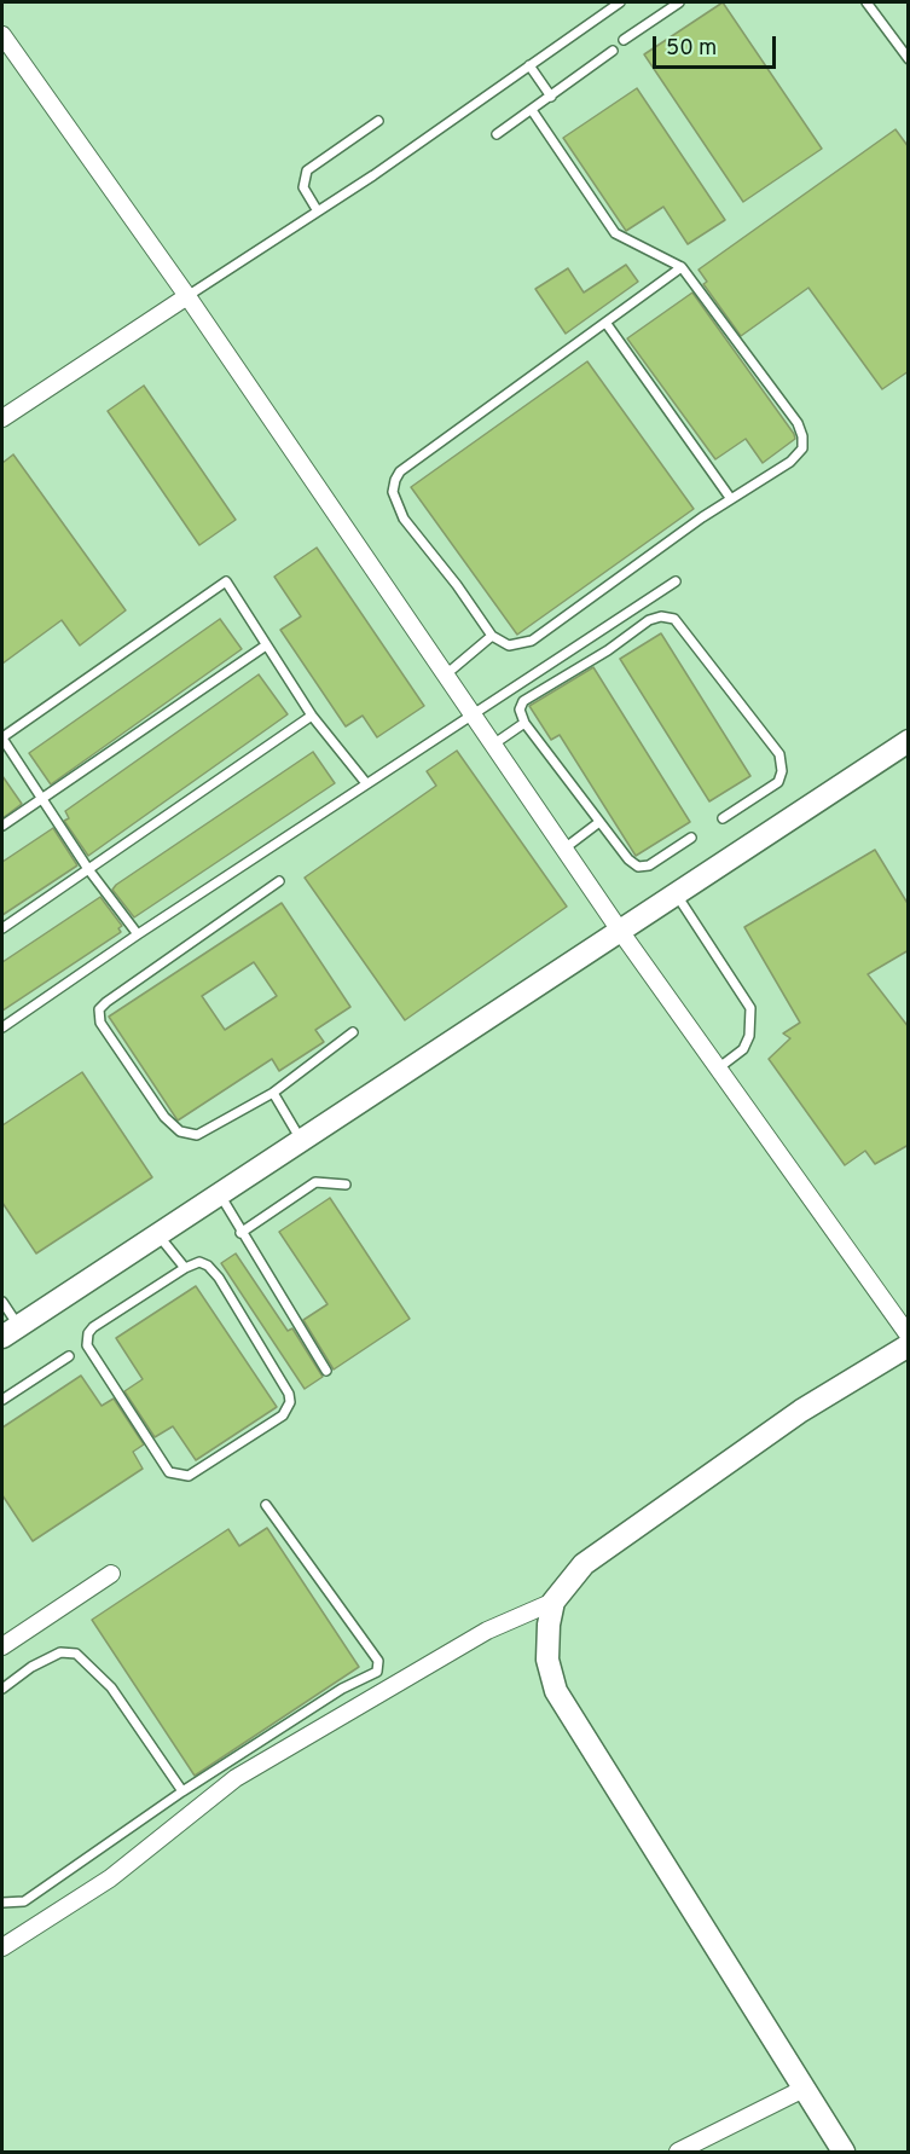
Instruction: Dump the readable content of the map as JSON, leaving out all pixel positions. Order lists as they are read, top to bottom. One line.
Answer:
{"scale_bar":"50 m"}
